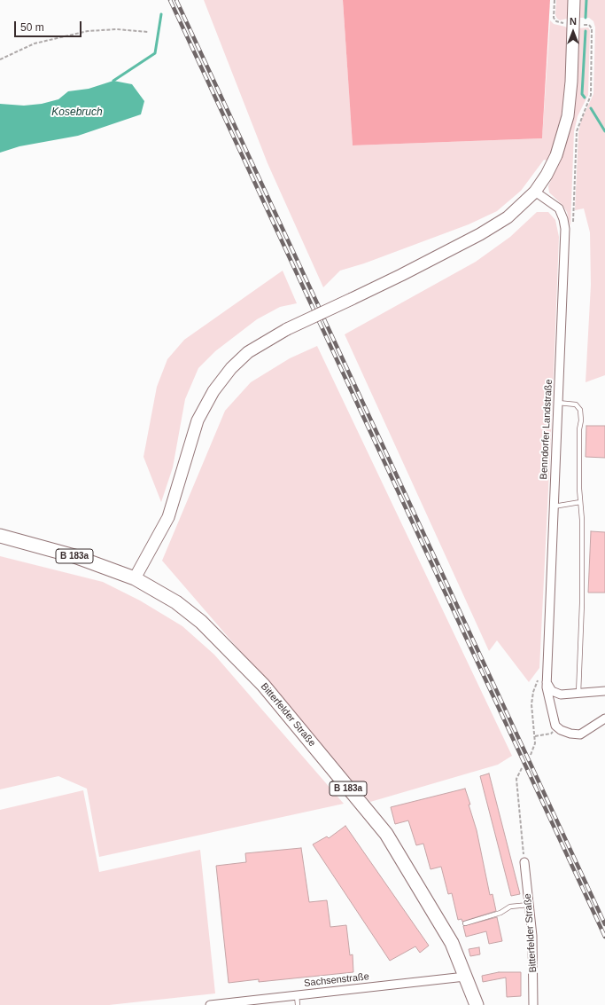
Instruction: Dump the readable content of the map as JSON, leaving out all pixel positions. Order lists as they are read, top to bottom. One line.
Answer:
{"streets":{"main road":["B 183a","Bitterfelder Straße"],"street":["Benndorfer Landstraße","Sachsenstraße"]},"crossings":[["Bitterfelder Straße","Sachsenstraße"]],"water":["Kosebruch"],"scale_bar":"50 m","north":"top"}
